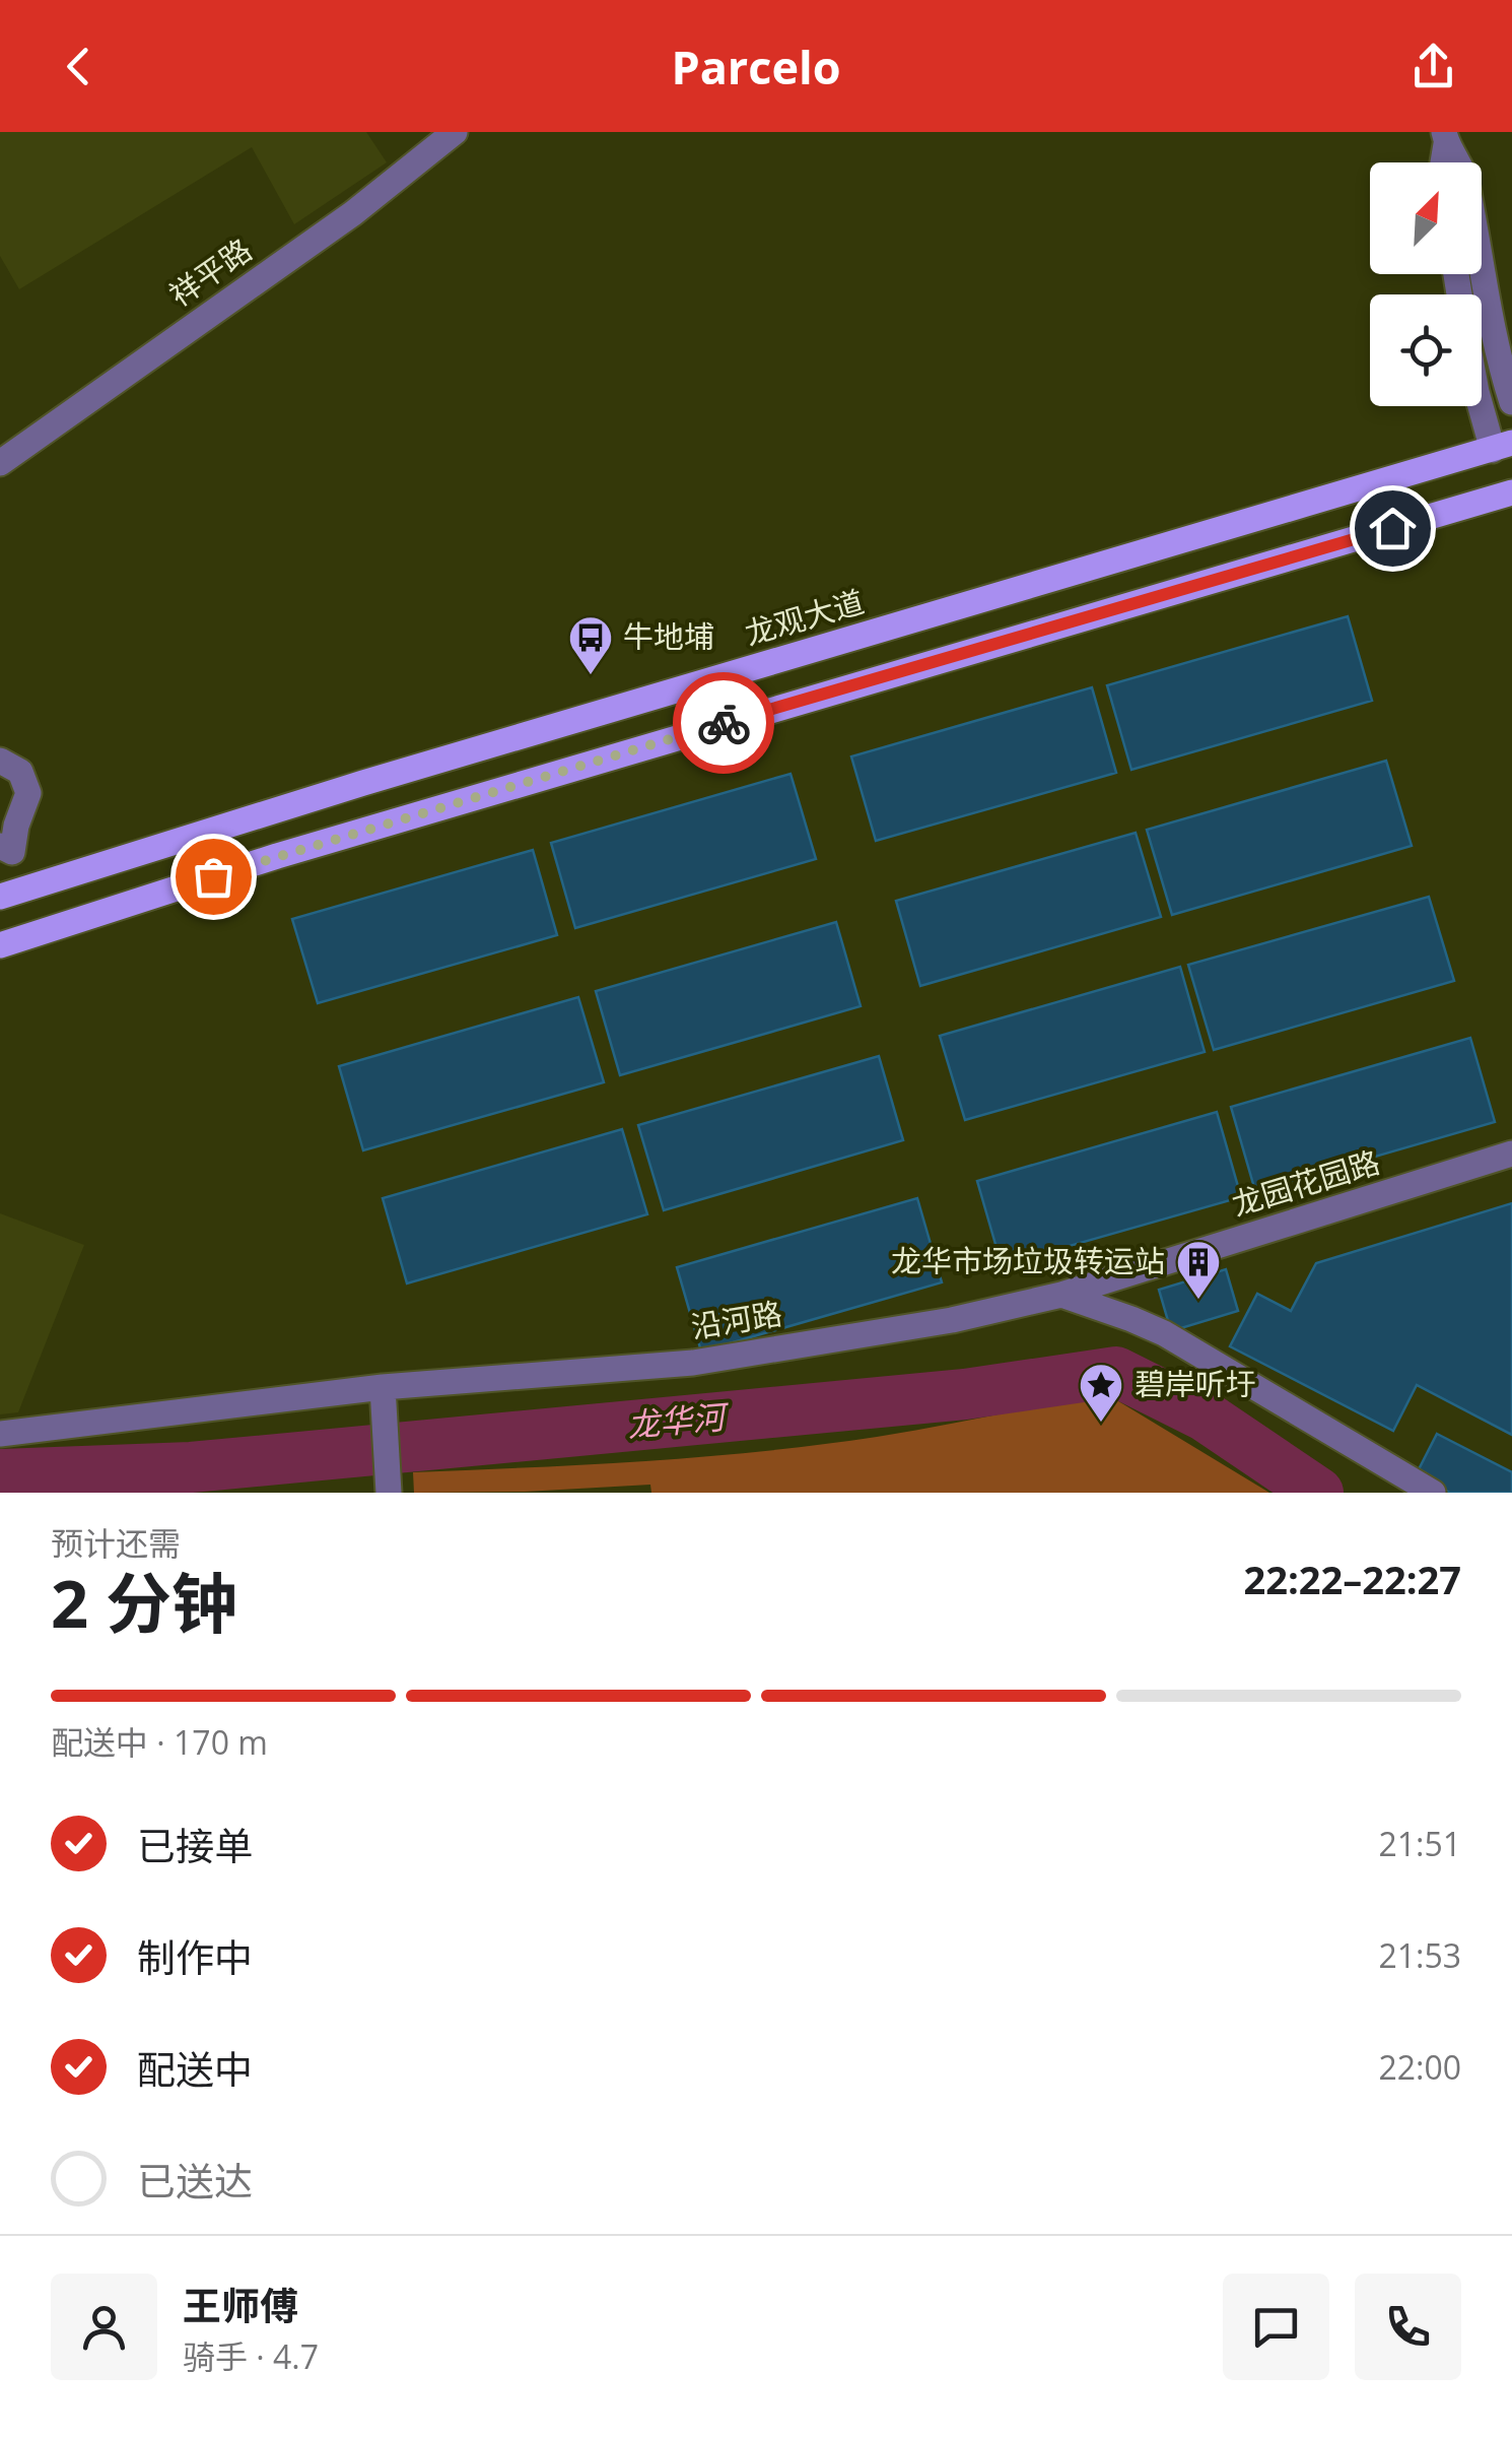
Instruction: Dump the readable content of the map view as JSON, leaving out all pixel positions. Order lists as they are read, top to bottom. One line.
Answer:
{"streets":{"main road":["龙观大道"],"street":["祥平路","龙园花园路","沿河路"]},"crossings":[["龙园花园路","沿河路"]],"water":["龙华河"],"places":{"bus stop":["牛地埔"],"building":["龙华市场垃圾转运站"],"place":["碧岸听圩"]},"north":"top right","page":{"header":"Parcelo","heading":["2 分钟","预计还需","22:22–22:27"],"panel":["王师傅","骑手 · 4.7"],"bar":"配送中 · 170 m","list":[["已接单","21:51"],["制作中","21:53"],["配送中","22:00"],"已送达"]}}
